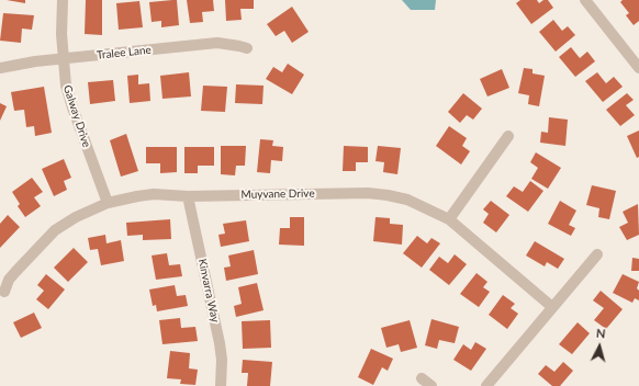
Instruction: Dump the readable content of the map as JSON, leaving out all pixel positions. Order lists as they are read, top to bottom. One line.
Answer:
{"streets":{"street":["Tralee Lane","Galway Drive","Muyvane Drive","Kinvarra Way"]},"crossings":[["Tralee Lane","Galway Drive"],["Galway Drive","Muyvane Drive"],["Muyvane Drive","Kinvarra Way"]],"north":"top"}
